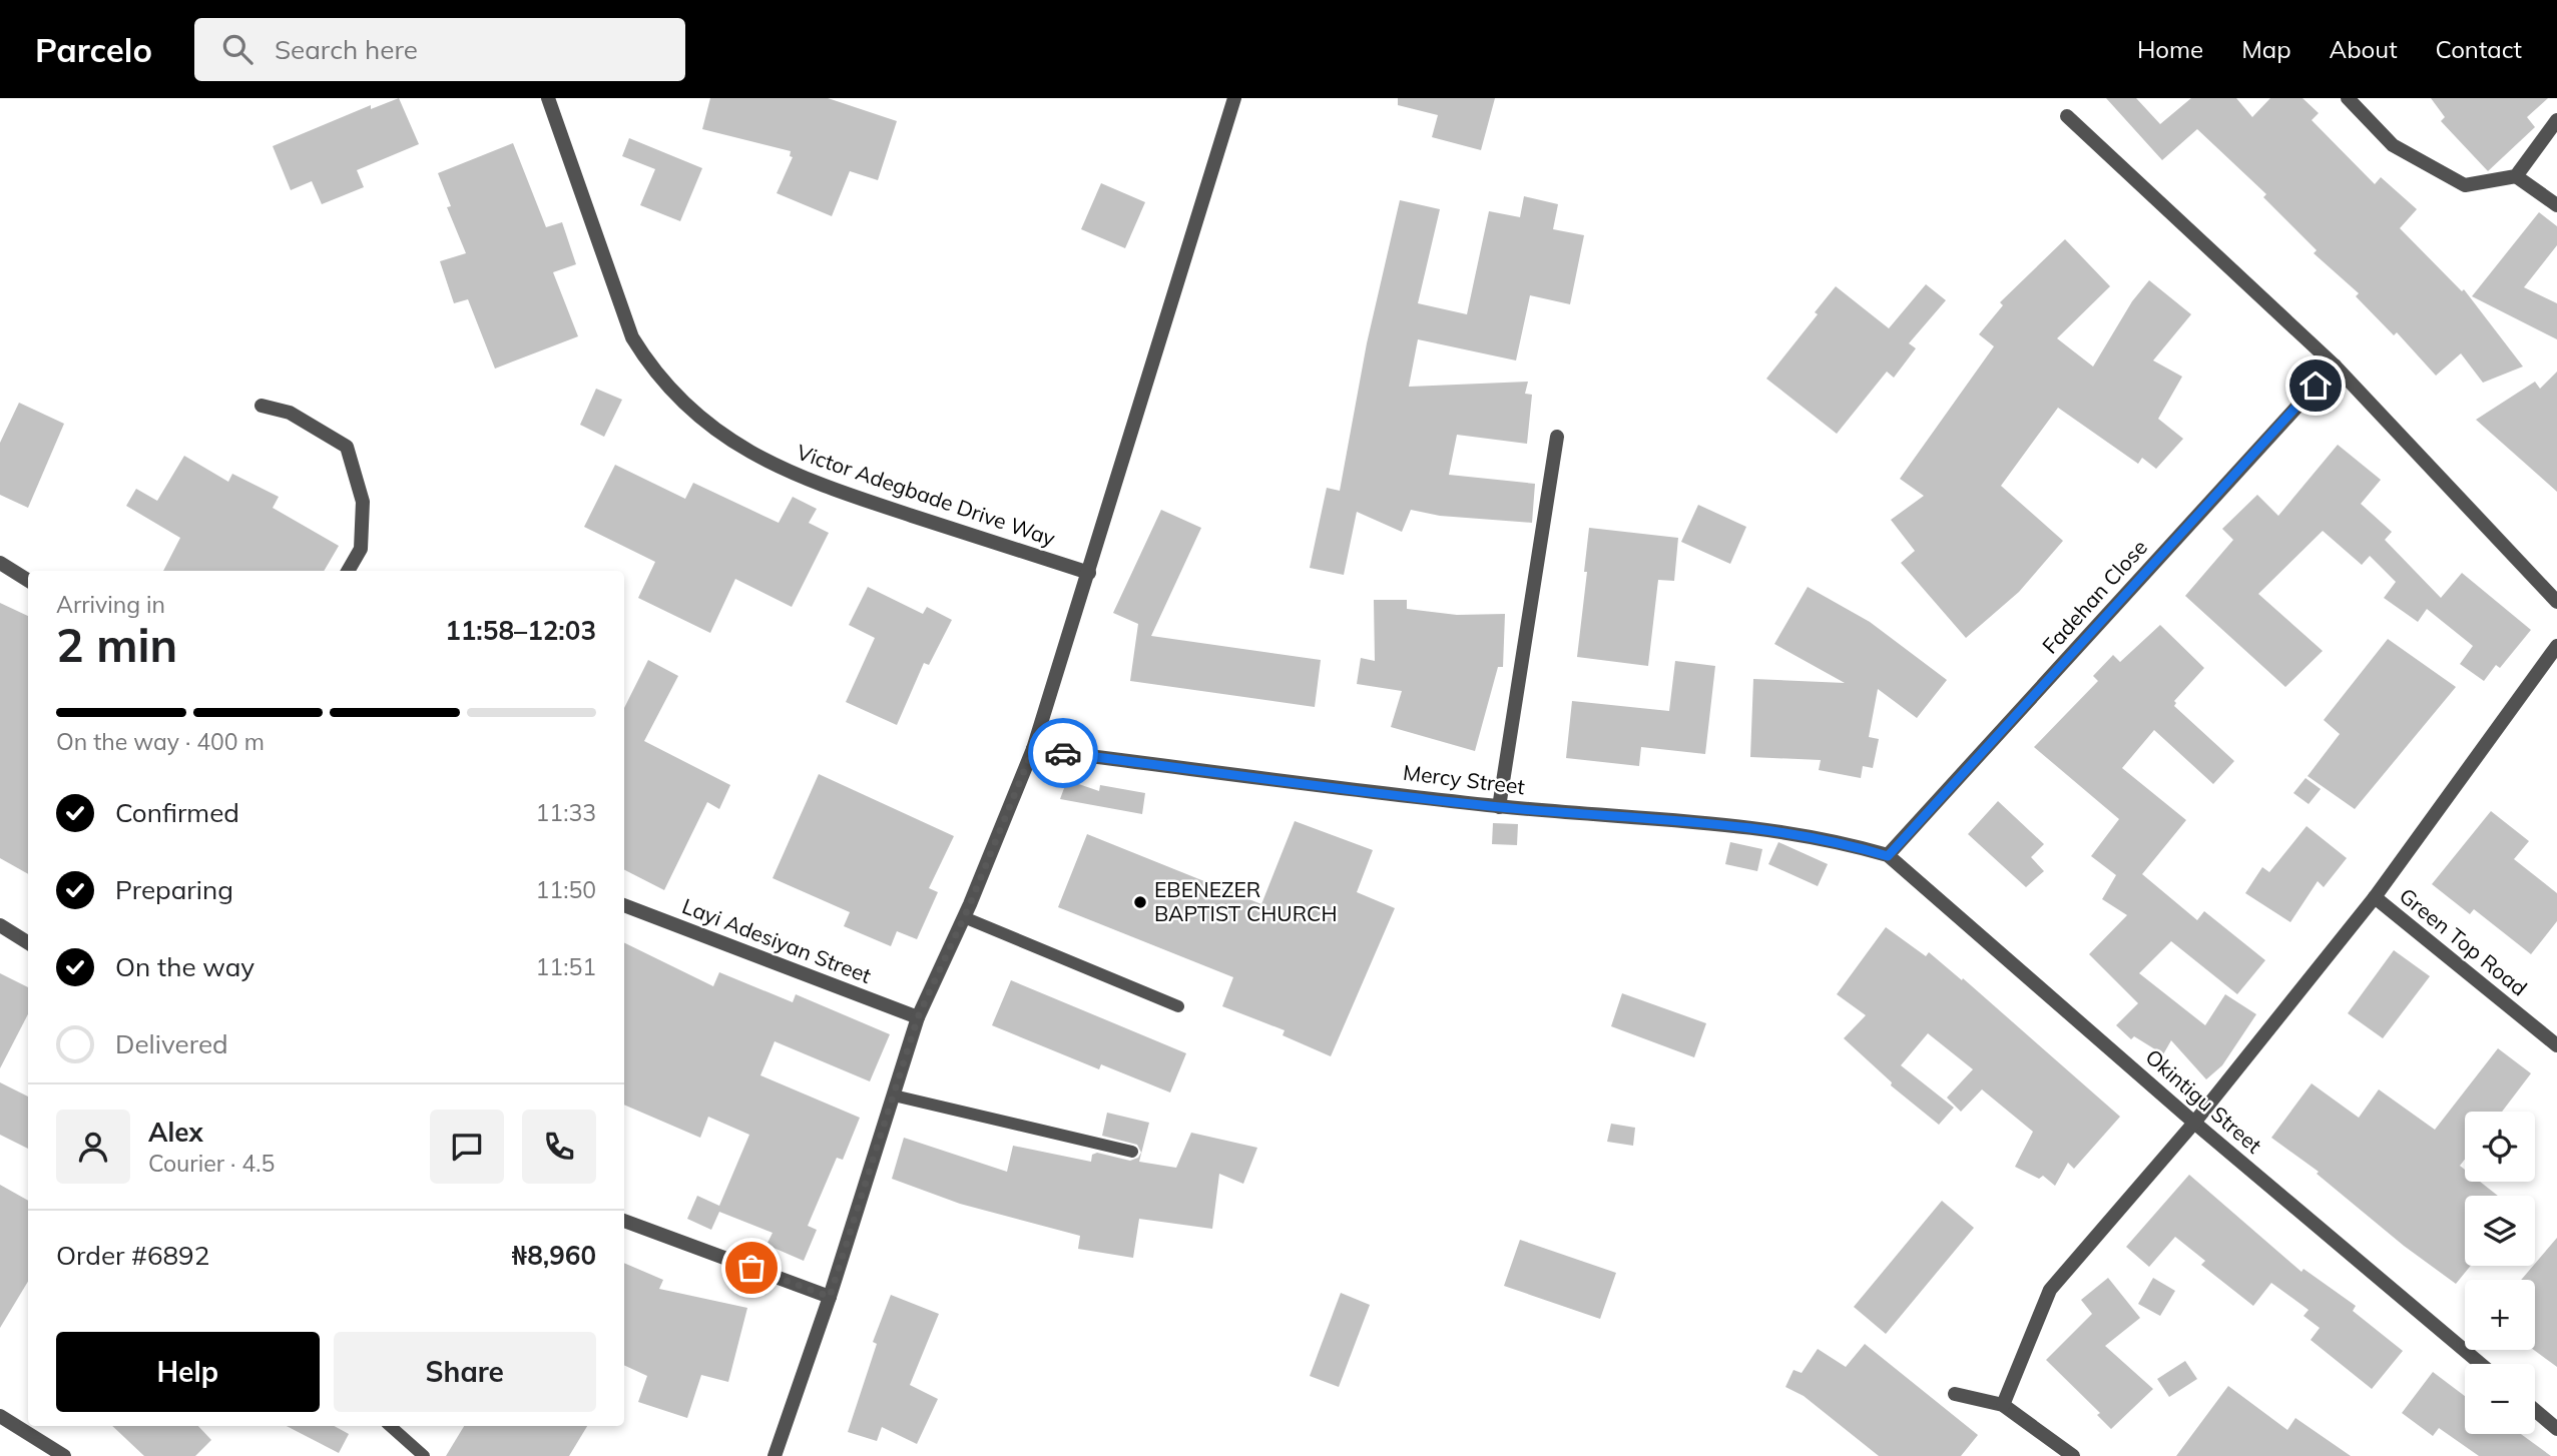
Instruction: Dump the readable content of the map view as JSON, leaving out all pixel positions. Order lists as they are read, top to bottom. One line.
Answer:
{"streets":{"street":["Victor Adegbade Drive Way","Fadehan Close","Mercy Street","Layi Adesiyan Street","Green Top Road","Okintigu Street"]},"crossings":[["Fadehan Close","Mercy Street"],["Fadehan Close","Okintigu Street"],["Mercy Street","Okintigu Street"]],"places":["EBENEZER BAPTIST CHURCH"],"page":{"header":"Parcelo","search":"Search here","nav":["Home","Map","About","Contact"],"heading":["2 min","Arriving in","11:58–12:03"],"panel":["Alex","Courier · 4.5","Order #6892","₦8,960"],"bar":"On the way · 400 m","list":[["Confirmed","11:33"],["Preparing","11:50"],["On the way","11:51"],"Delivered"],"map_buttons":["+","−"],"buttons":["Help","Share"]}}
